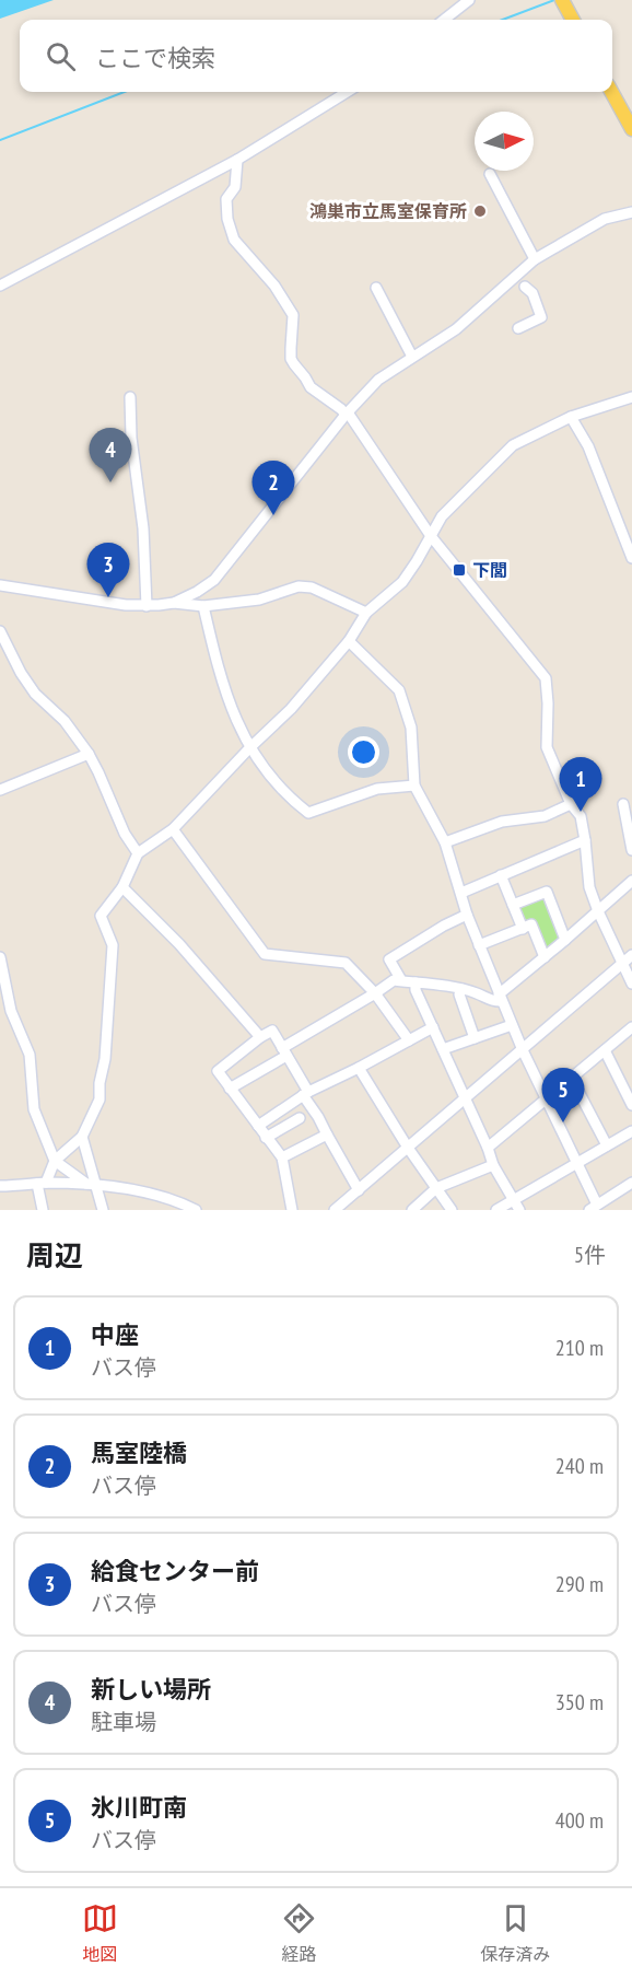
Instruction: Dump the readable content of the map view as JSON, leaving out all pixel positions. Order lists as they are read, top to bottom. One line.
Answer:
{"places":{"other":["鴻巣市立馬室保育所"],"transit":["下閭"]},"north":"right","page":{"search":"ここで検索","pins":["4","2","3","1","5"],"heading":["周辺","5件"],"list":[{"mark":"1","name":"中座","note":"バス停","value":"210 m"},{"mark":"2","name":"馬室陸橋","note":"バス停","value":"240 m"},{"mark":"3","name":"給食センター前","note":"バス停","value":"290 m"},{"mark":"4","name":"新しい場所","note":"駐車場","value":"350 m"},{"mark":"5","name":"氷川町南","note":"バス停","value":"400 m"}],"nav":["地図","経路","保存済み"]}}
